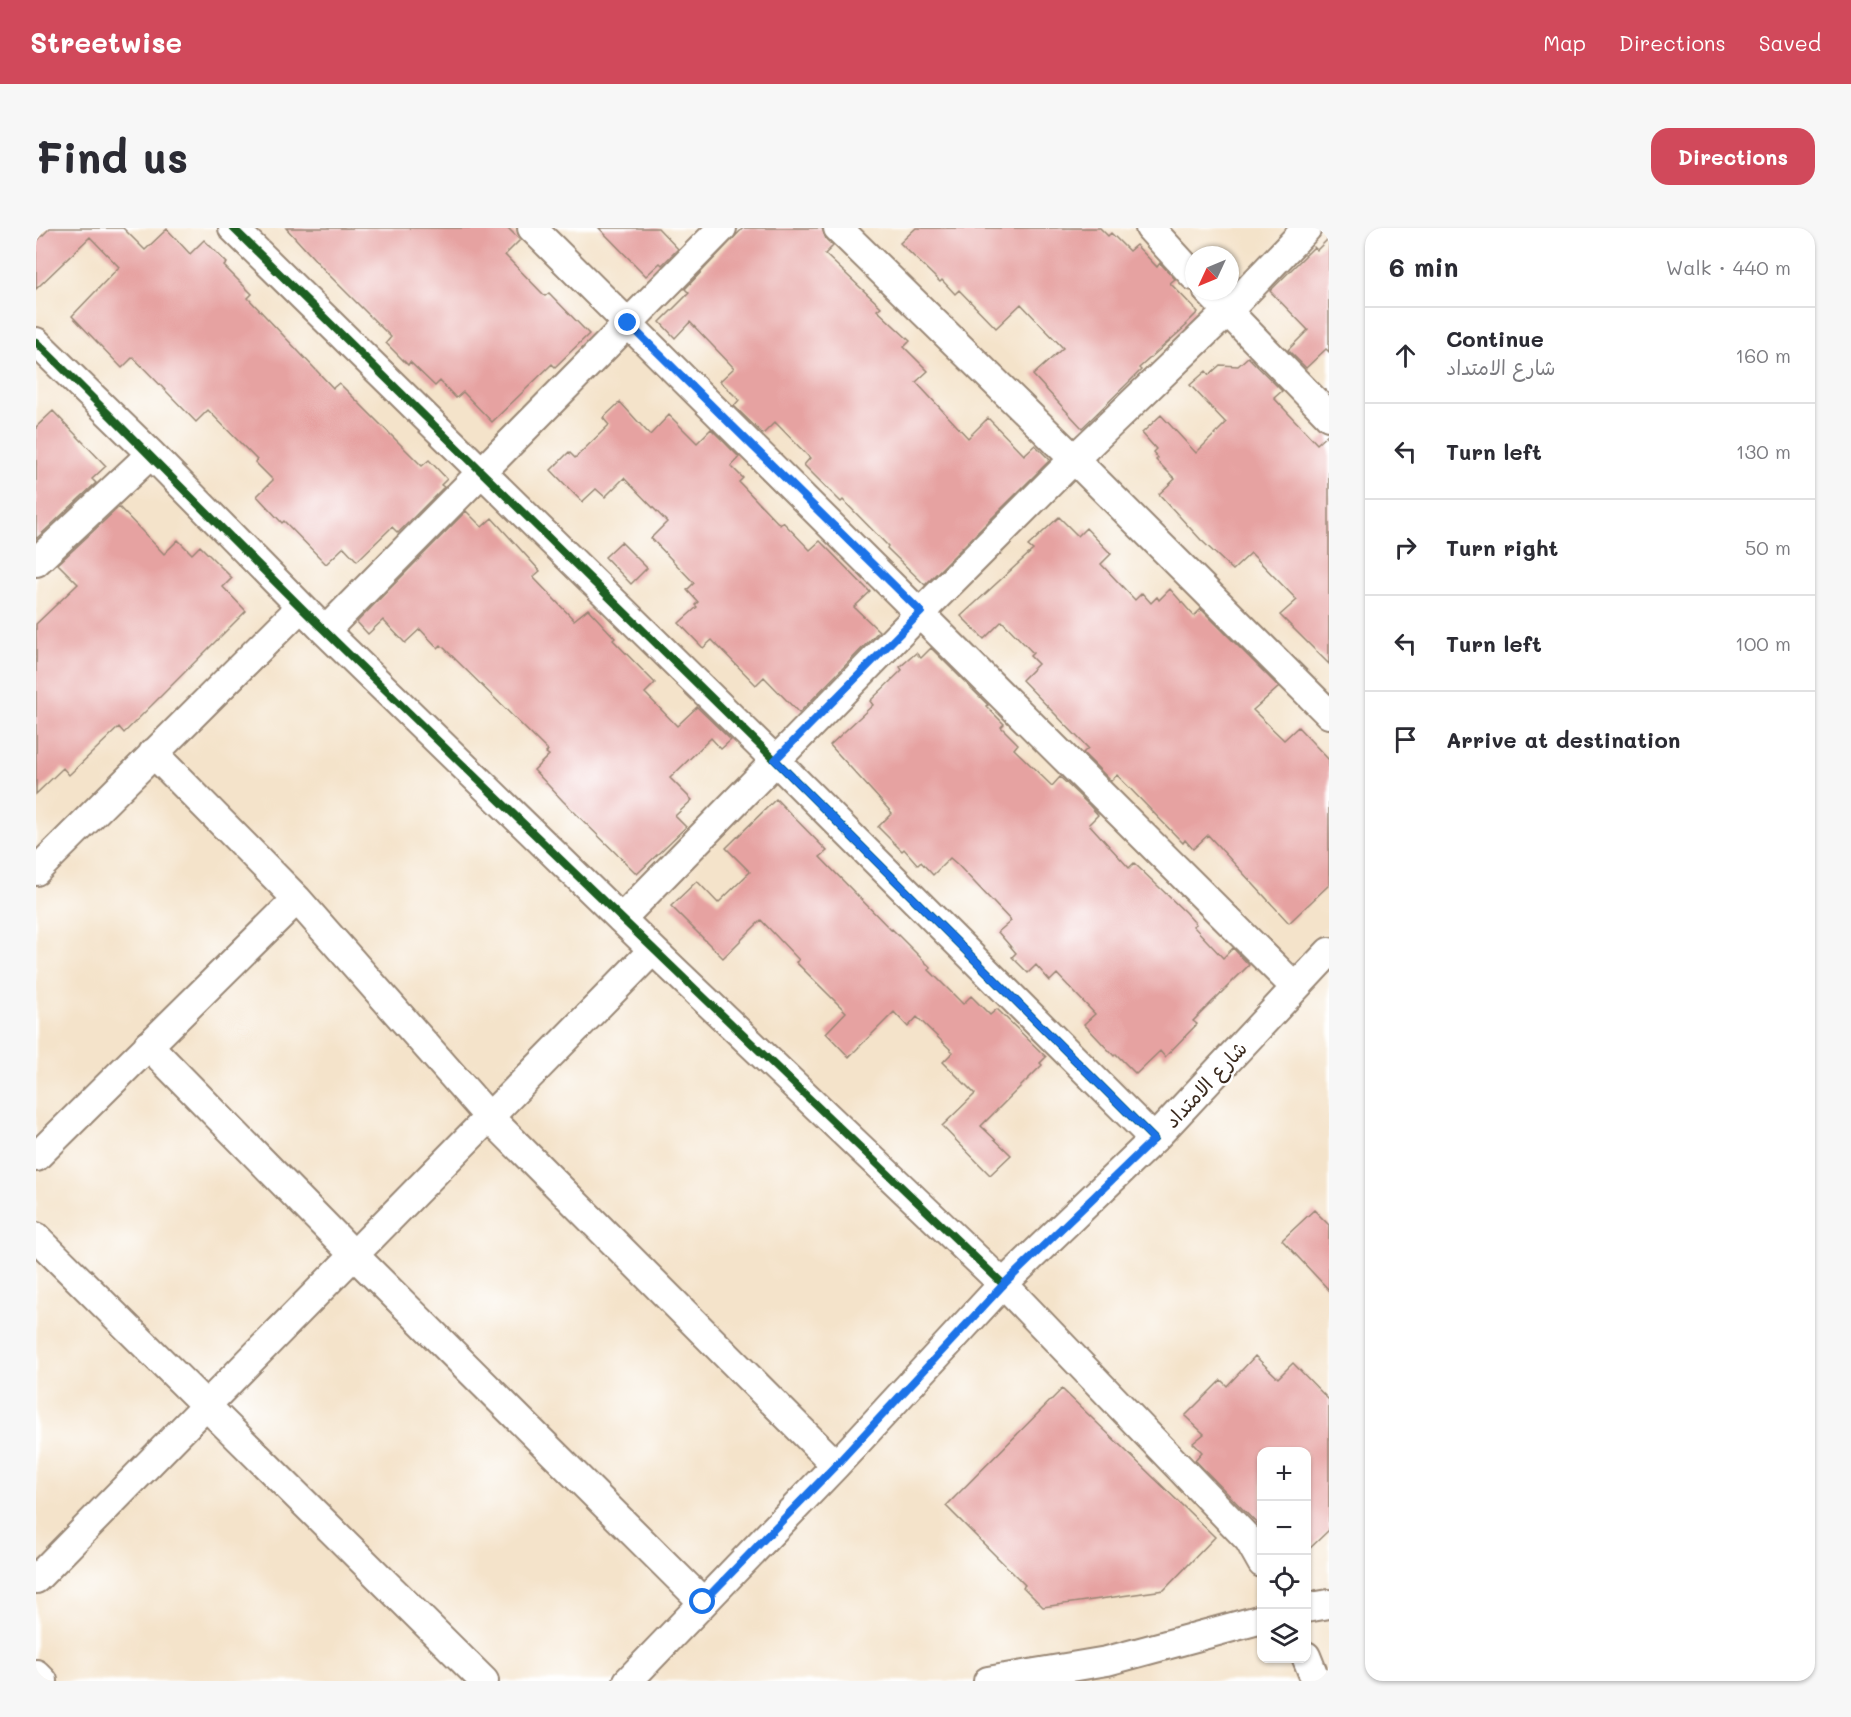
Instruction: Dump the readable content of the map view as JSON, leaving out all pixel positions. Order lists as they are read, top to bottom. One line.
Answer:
{"streets":{"street":["شارع الامتداد"]},"north":"bottom left","page":{"header":"Streetwise","nav":["Map","Directions","Saved"],"buttons":"Directions","title":"Find us","heading":["6 min","Walk · 440 m"],"list":[["Continue","شارع الامتداد","160 m"],["Turn left","130 m"],["Turn right","50 m"],["Turn left","100 m"],"Arrive at destination"],"map_buttons":["+","−"]}}
